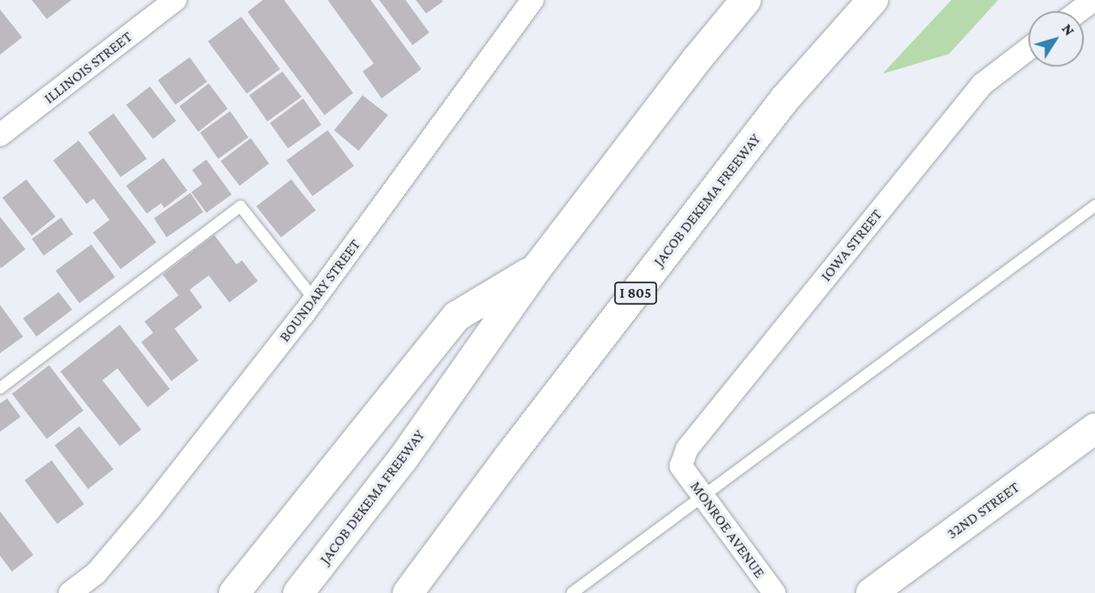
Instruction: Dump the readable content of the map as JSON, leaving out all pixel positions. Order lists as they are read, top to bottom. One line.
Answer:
{"streets":{"main road":["JACOB DEKEMA FREEWAY","I 805","32ND STREET"],"street":["ILLINOIS STREET","IOWA STREET","BOUNDARY STREET","MONROE AVENUE"]},"crossings":[["IOWA STREET","MONROE AVENUE"]],"north":"top right"}
